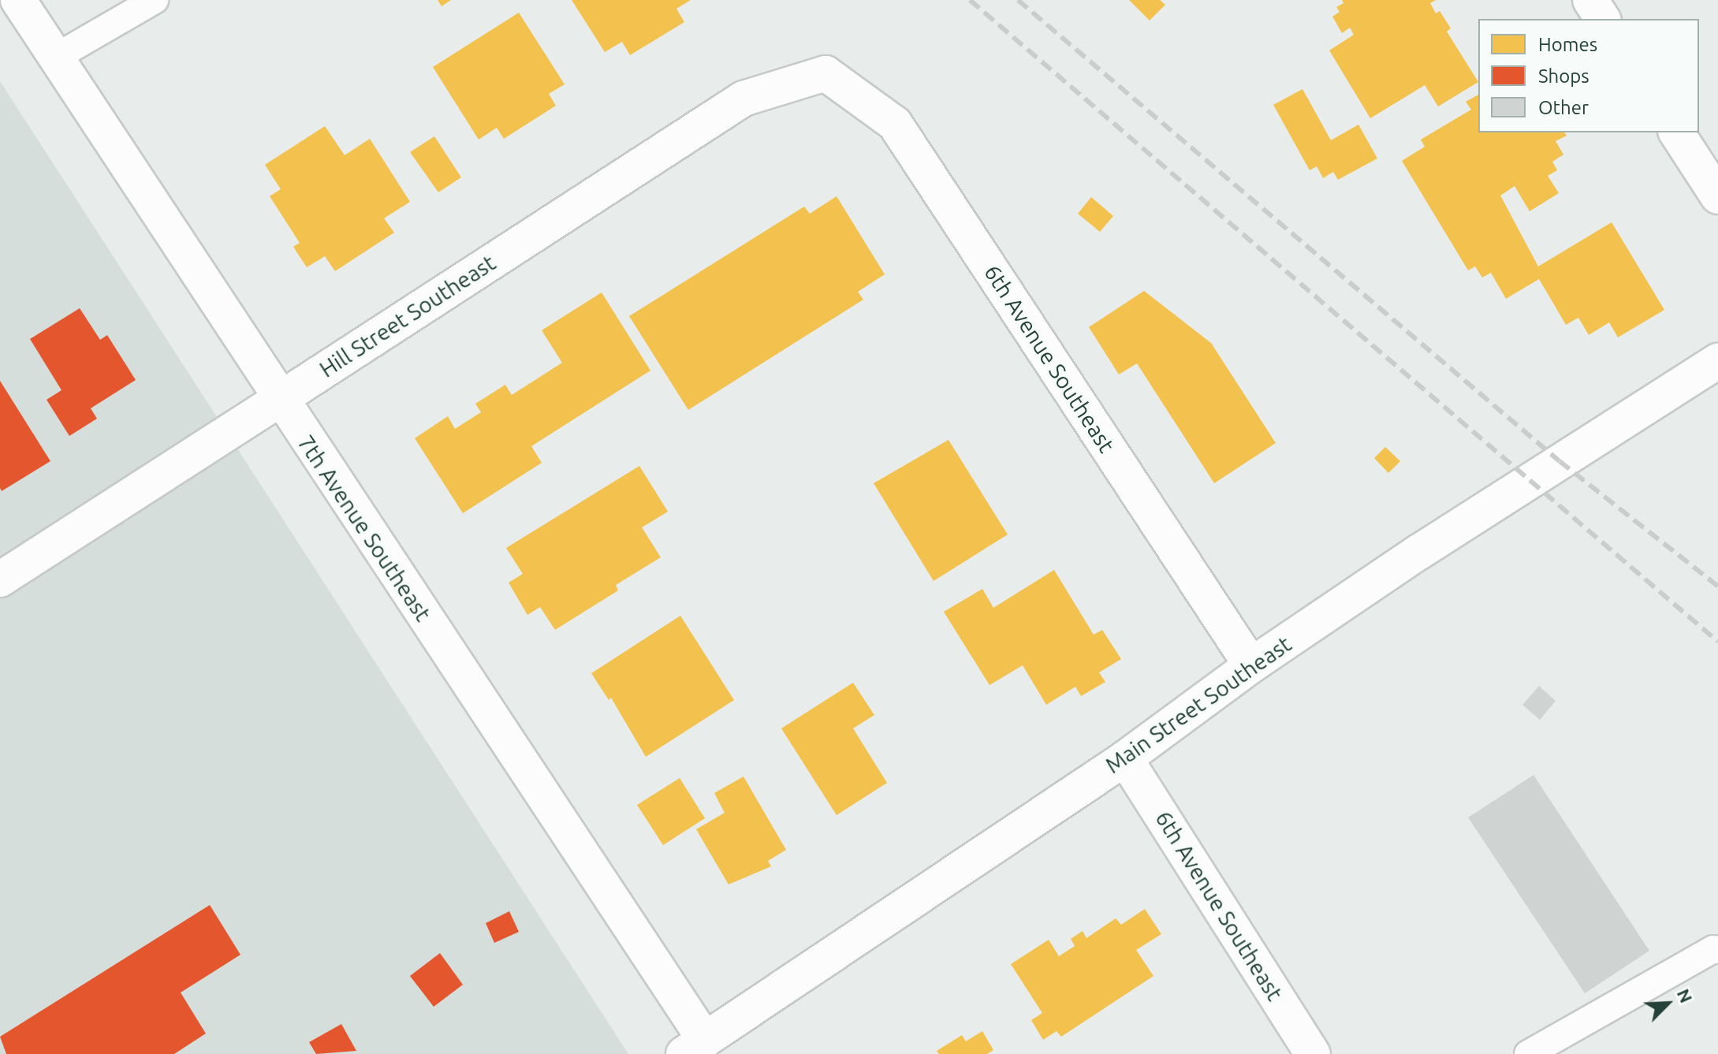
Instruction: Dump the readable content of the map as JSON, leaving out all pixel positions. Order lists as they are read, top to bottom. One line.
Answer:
{"streets":{"street":["Hill Street Southeast","6th Avenue Southeast","7th Avenue Southeast","Main Street Southeast"]},"crossings":[["Hill Street Southeast","6th Avenue Southeast"],["Hill Street Southeast","7th Avenue Southeast"],["6th Avenue Southeast","Main Street Southeast"],["7th Avenue Southeast","Main Street Southeast"]],"legend":["Homes","Shops","Other"],"north":"top right"}
